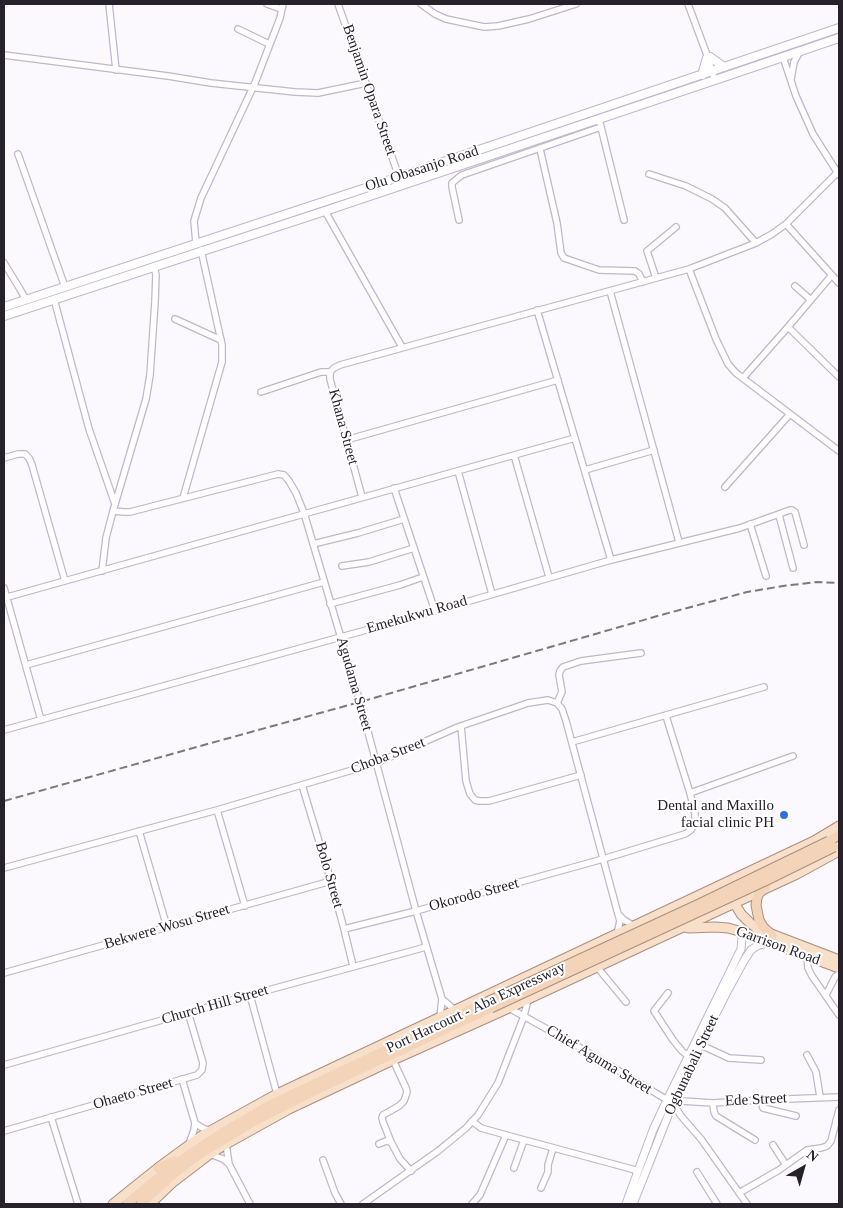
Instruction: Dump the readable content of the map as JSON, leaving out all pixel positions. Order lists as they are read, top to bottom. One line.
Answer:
{"streets":{"highway":["Port Harcourt - Aba Expressway"],"main road":["Olu Obasanjo Road","Garrison Road"],"street":["Benjamin Opara Street","Khana Street","Emekukwu Road","Agudama Street","Choba Street","Bolo Street","Okorodo Street","Bekwere Wosu Street","Church Hill Street","Chief Aguma Street","Ogbunabali Street","Ohaeto Street","Ede Street"]},"crossings":[["Benjamin Opara Street","Olu Obasanjo Road"],["Emekukwu Road","Agudama Street"],["Agudama Street","Choba Street"],["Agudama Street","Okorodo Street"],["Agudama Street","Church Hill Street"],["Choba Street","Bolo Street"],["Bolo Street","Okorodo Street"],["Bolo Street","Bekwere Wosu Street"],["Bolo Street","Church Hill Street"],["Garrison Road","Ogbunabali Street"],["Church Hill Street","Ohaeto Street"],["Chief Aguma Street","Ogbunabali Street"],["Chief Aguma Street","Ede Street"],["Ogbunabali Street","Ede Street"]],"places":["Dental and Maxillo facial clinic PH"],"north":"top right"}
